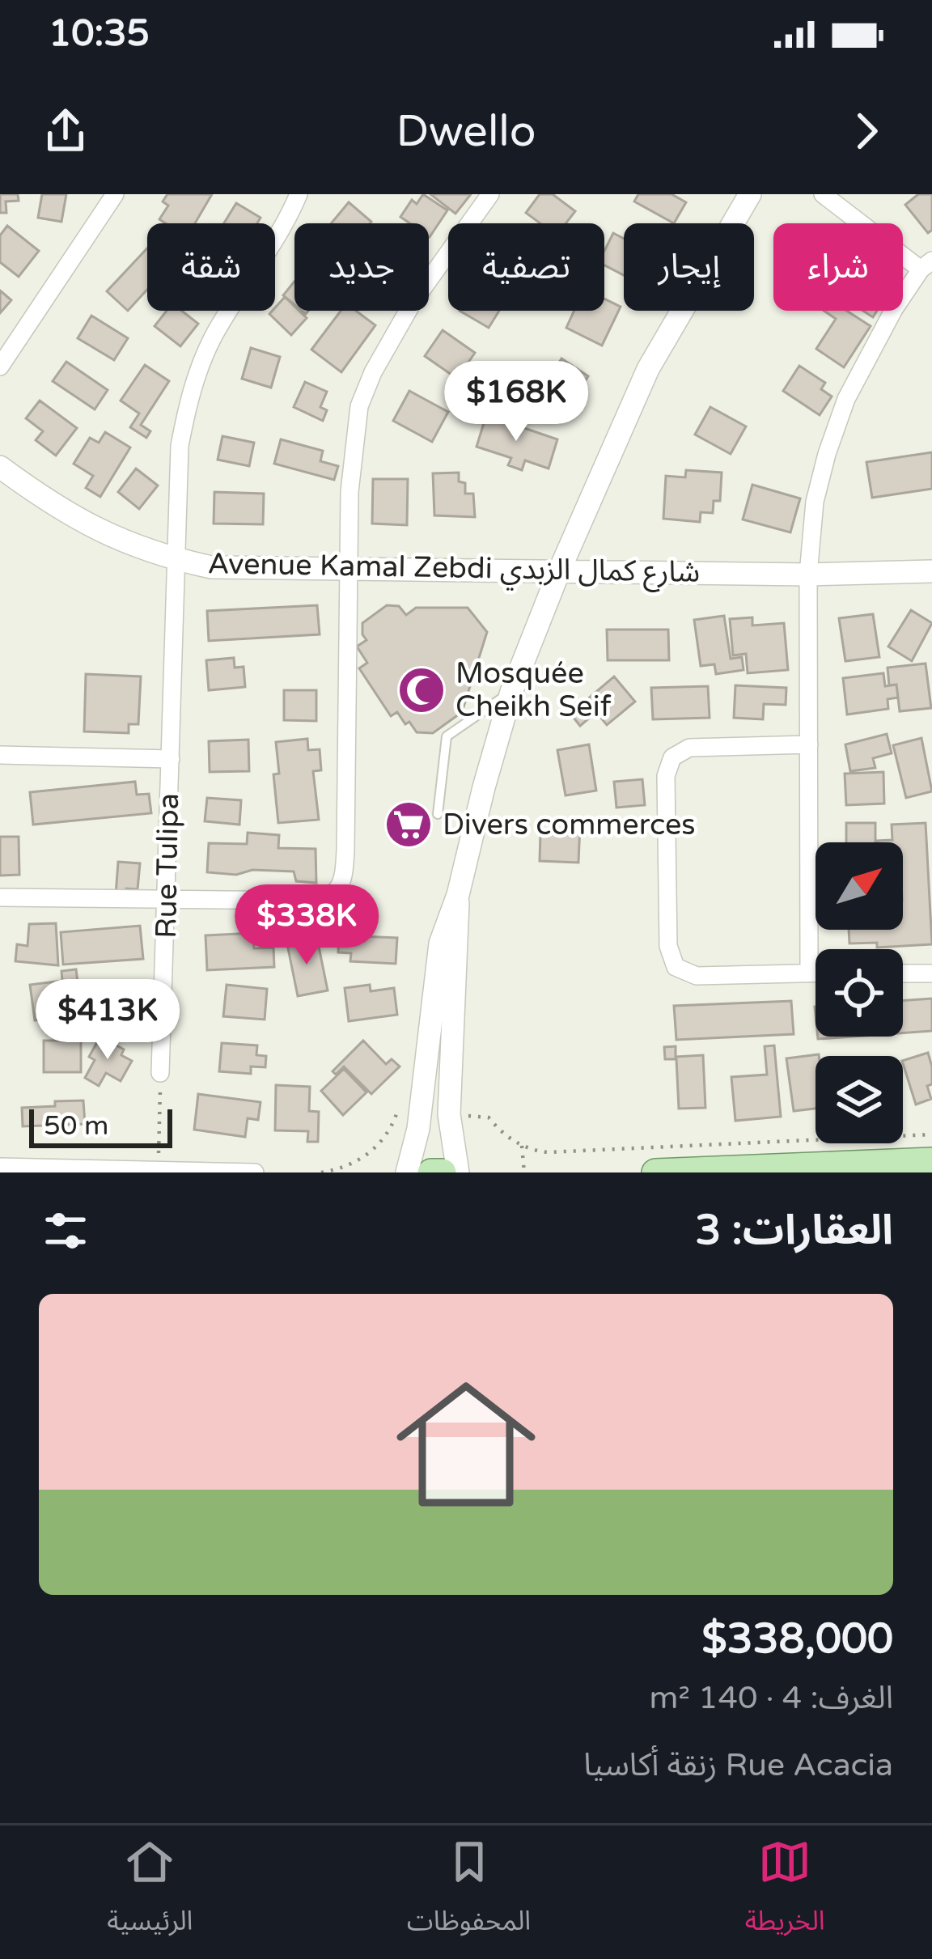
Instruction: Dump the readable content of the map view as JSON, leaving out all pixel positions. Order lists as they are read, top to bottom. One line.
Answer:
{"streets":{"street":["Avenue Kamal Zebdi شارع كمال الزبدي","Rue Tulipa"]},"crossings":[["Avenue Kamal Zebdi شارع كمال الزبدي","Rue Tulipa"]],"places":{"mosque":["Mosquée Cheikh Seif"],"supermarket":["Divers commerces"]},"scale_bar":"50 m","north":"top right","page":{"status":"10:35","header":"Dwello","chip":["شراء","إيجار","تصفية","جديد","شقة"],"price":["$168K","$338K","$413K"],"scale":"50 m","heading":"العقارات: 3","list":[{"name":"$338,000","note":"الغرف: 4 · 140 m² · Rue Acacia زنقة أكاسيا"}],"tabs":["الخريطة","المحفوظات","الرئيسية"]}}
